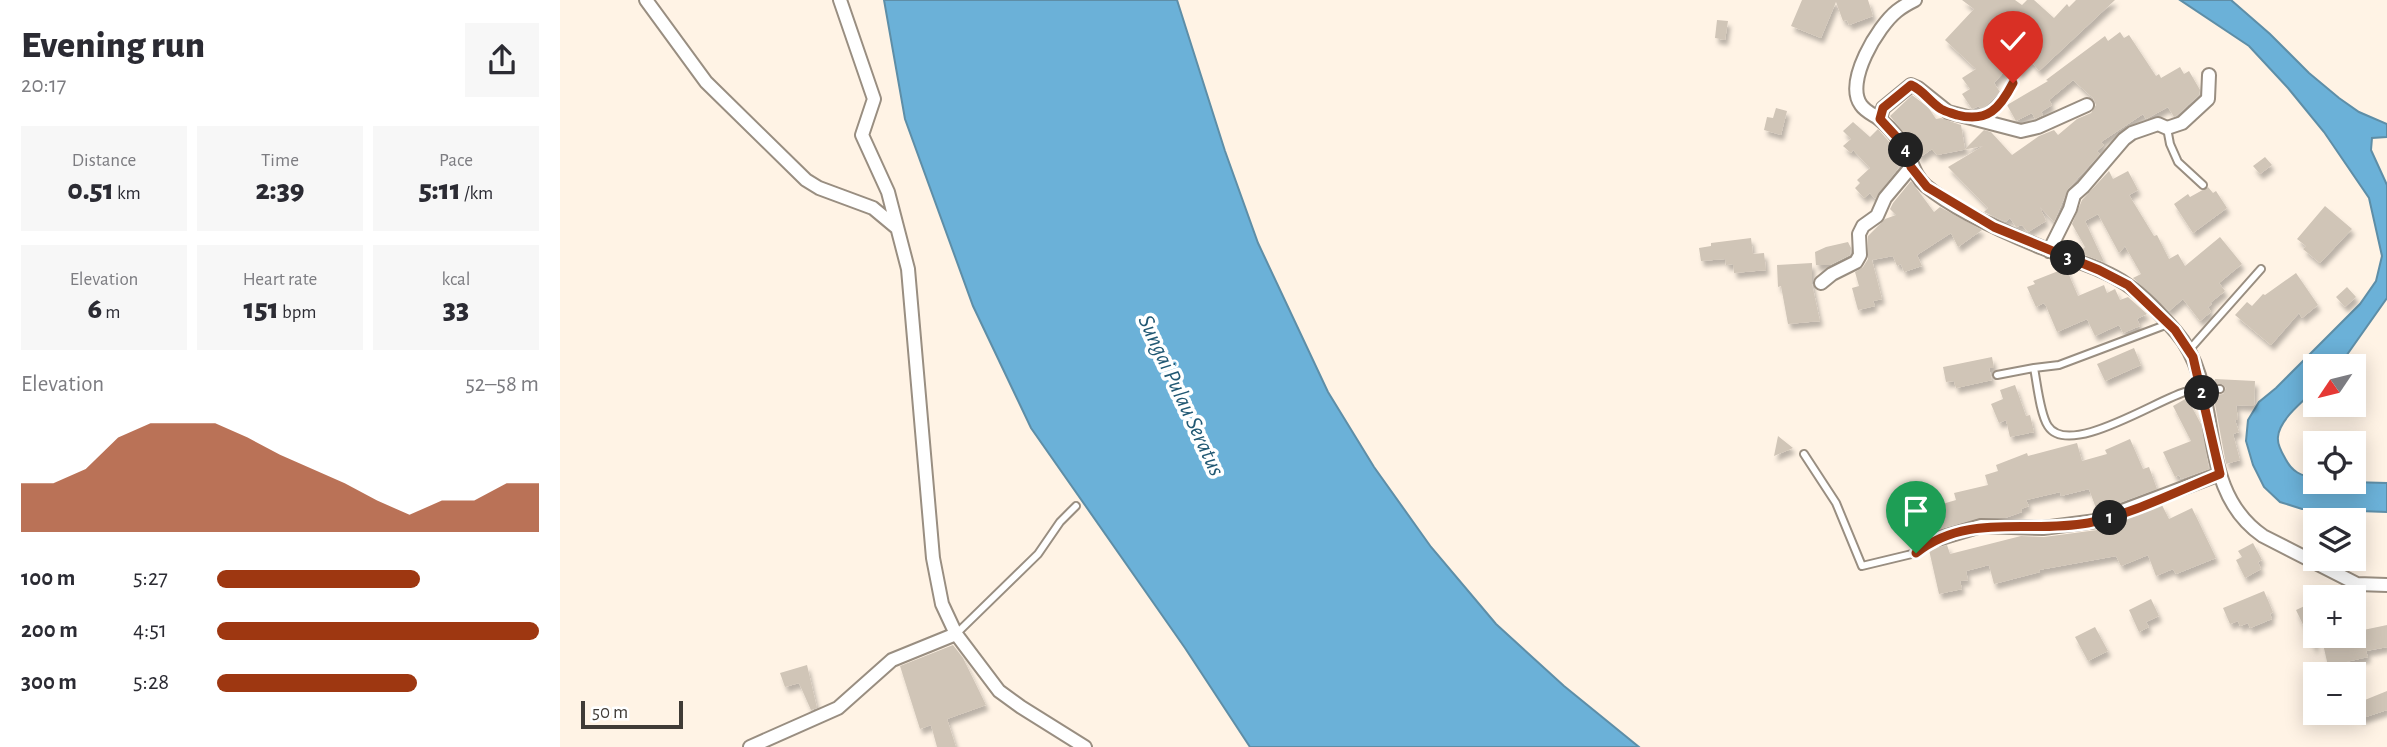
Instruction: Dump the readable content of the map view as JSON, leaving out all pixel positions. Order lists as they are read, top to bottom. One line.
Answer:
{"water":["Sungai Pulau Seratus"],"scale_bar":"50 m","north":"bottom left","page":{"heading":["Evening run","20:17"],"stats":[["Distance","0.51 km"],["Time","2:39"],["Pace","5:11 /km"],["Elevation","6 m"],["Heart rate","151 bpm"],["kcal","33"]],"pins":["4","3","2","1"],"map_buttons":["+","−"],"chart":["Elevation","52–58 m"],"list":[{"name":"100 m","note":"5:27"},{"name":"200 m","note":"4:51"},{"name":"300 m","note":"5:28"}],"scale":"50 m"}}
